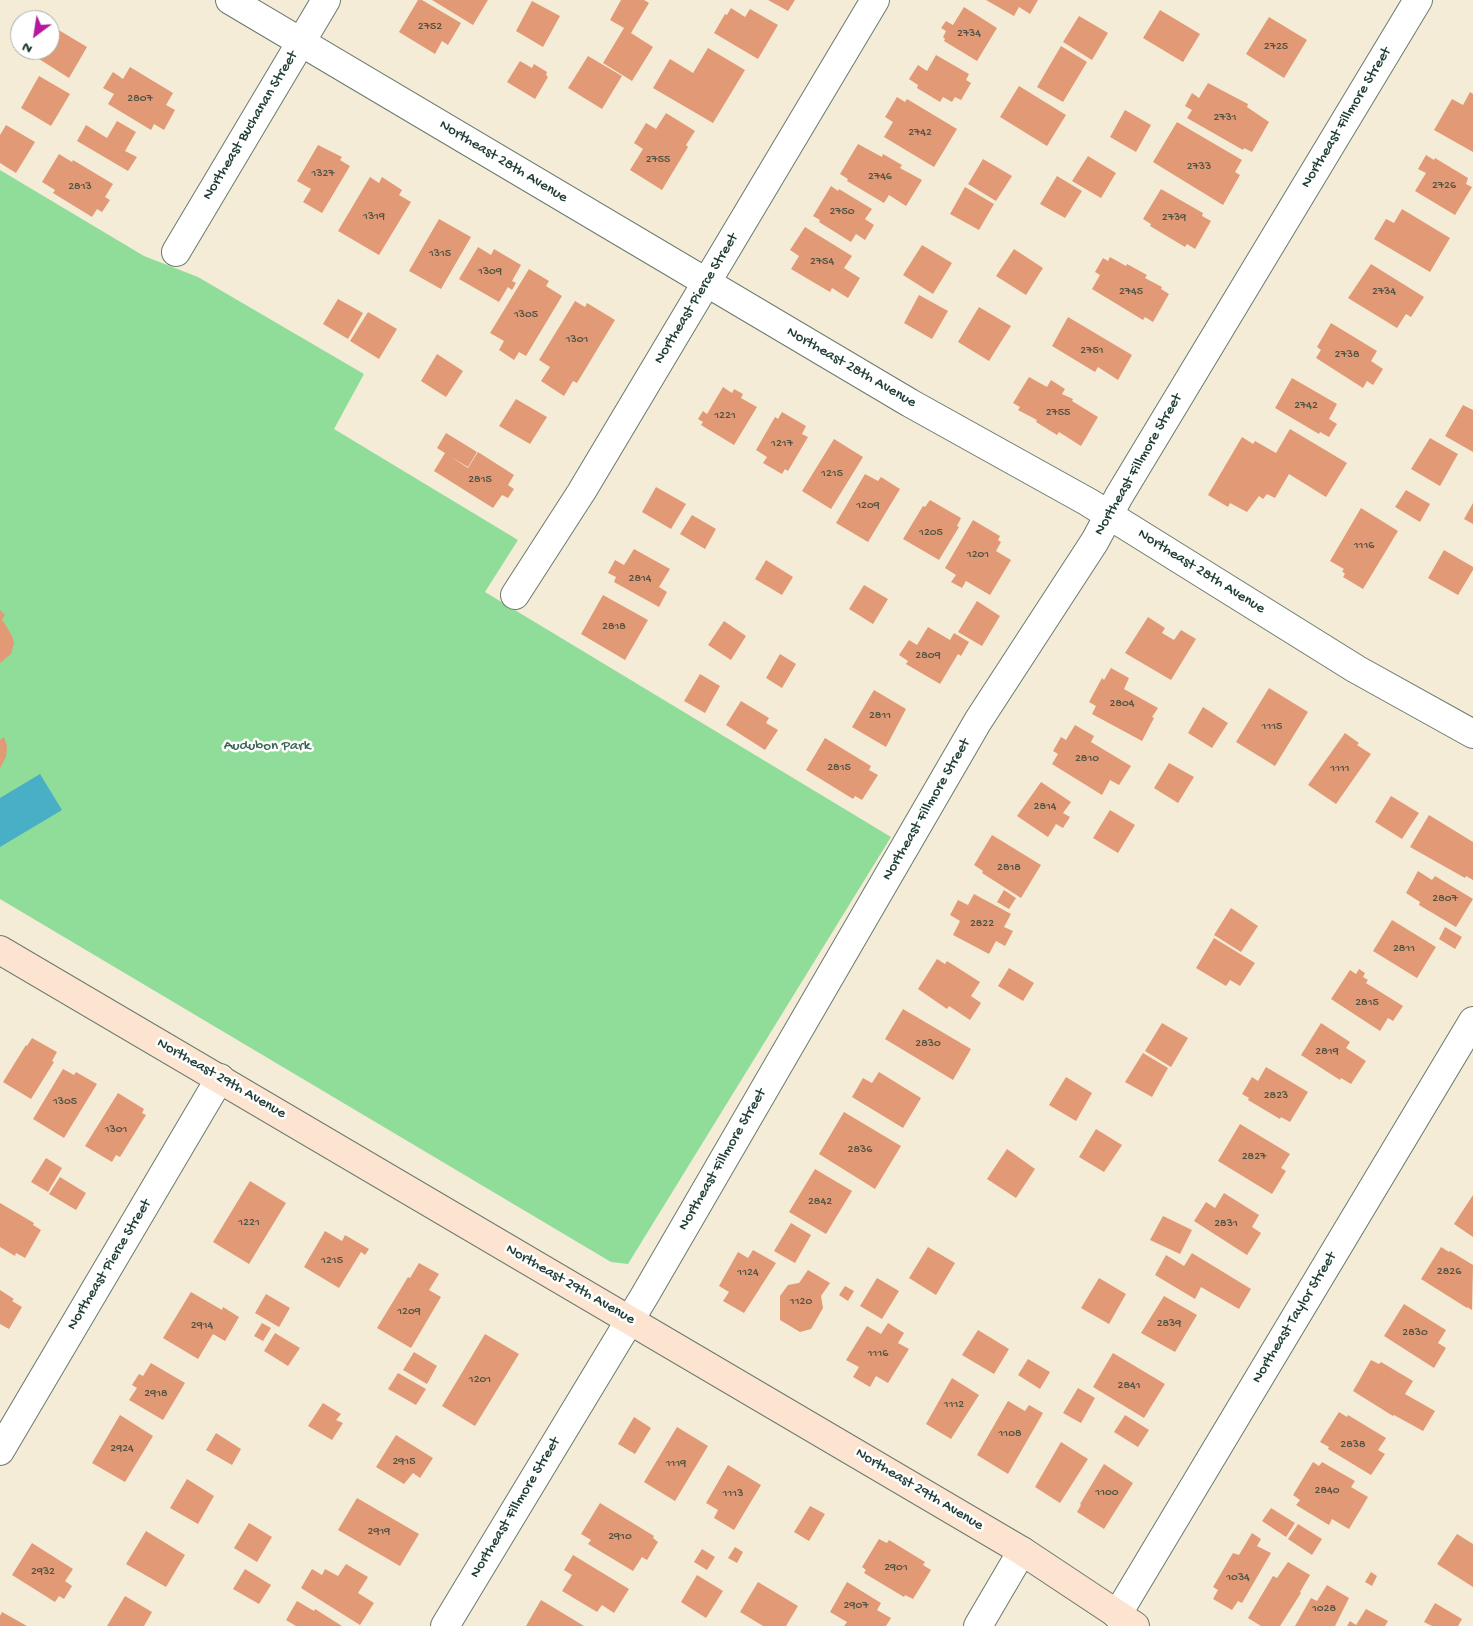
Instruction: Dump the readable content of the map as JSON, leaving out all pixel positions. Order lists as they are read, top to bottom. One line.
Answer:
{"streets":{"street":["Northeast Fillmore Street","Northeast Buchanan Street","Northeast 28th Avenue","Northeast Pierce Street","Northeast 29th Avenue","Northeast Taylor Street"]},"crossings":[["Northeast Fillmore Street","Northeast 28th Avenue"],["Northeast Fillmore Street","Northeast 29th Avenue"],["Northeast Buchanan Street","Northeast 28th Avenue"],["Northeast 28th Avenue","Northeast Pierce Street"],["Northeast Pierce Street","Northeast 29th Avenue"],["Northeast 29th Avenue","Northeast Taylor Street"]],"parks":["Audubon Park"],"house_numbers":["2752","2734","2725","2807","2731","2742","2755","2733","1327","2746","2726","2813","2750","1319","2739","1315","2754","1309","2745","2734","1305","1301","2751","2738","2742","2755","1221","1217","1215","2815","1209","1205","1116","1201","2814","2818","2809","2804","2811","1115","2810","2815","1111","2814","2818","2807","2822","2811","2815","2830","2819","2823","1305","1301","2836","2827","2842","1221","2831","1215","2826","1124","1120","1209","2839","2914","2830","1116","1201","2841","2918","1112","1108","2838","2924","2915","1119","2840","1100","1113","2919","2910","2901","2932","1034","2907","1028"],"north":"bottom left"}
